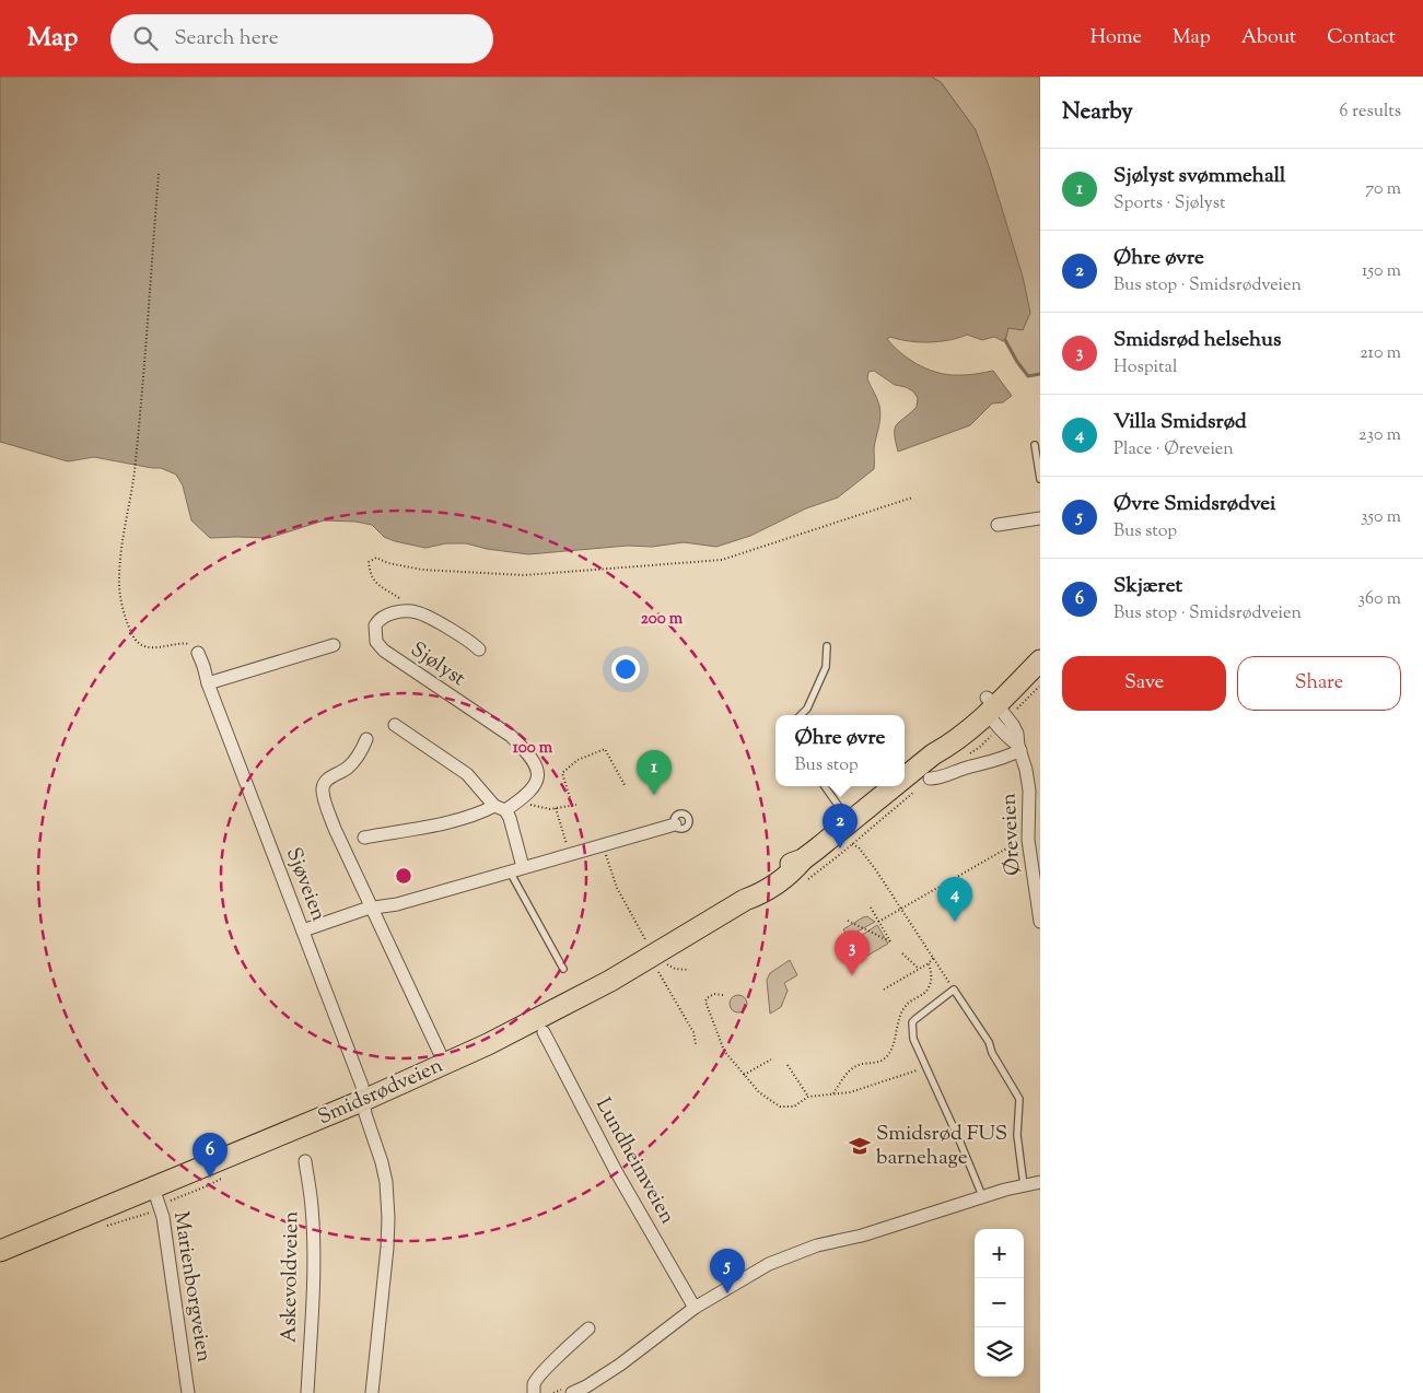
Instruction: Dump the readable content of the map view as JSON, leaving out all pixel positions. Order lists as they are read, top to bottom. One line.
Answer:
{"streets":{"main road":["Smidsrødveien"],"street":["Sjølyst","Øreveien","Sjøveien","Lundheimveien","Askevoldveien","Marienborgveien"]},"crossings":[["Sjøveien","Smidsrødveien"],["Smidsrødveien","Marienborgveien"]],"places":{"school or university":["Smidsrød FUS barnehage"]},"page":{"header":"Map","search":"Search here","nav":["Home","Map","About","Contact"],"heading":["Nearby","6 results"],"list":[{"mark":"1","name":"Sjølyst svømmehall","note":"Sports · Sjølyst","value":"70 m"},{"mark":"2","name":"Øhre øvre","note":"Bus stop · Smidsrødveien","value":"150 m"},{"mark":"3","name":"Smidsrød helsehus","note":"Hospital","value":"210 m"},{"mark":"4","name":"Villa Smidsrød","note":"Place · Øreveien","value":"230 m"},{"mark":"5","name":"Øvre Smidsrødvei","note":"Bus stop","value":"350 m"},{"mark":"6","name":"Skjæret","note":"Bus stop · Smidsrødveien","value":"360 m"}],"buttons":["Save","Share"],"popup":["Øhre øvre","Bus stop"],"pins":["1","2","4","3","6","5"],"map_buttons":["+","−"]},"rings":["200 m","100 m"]}
